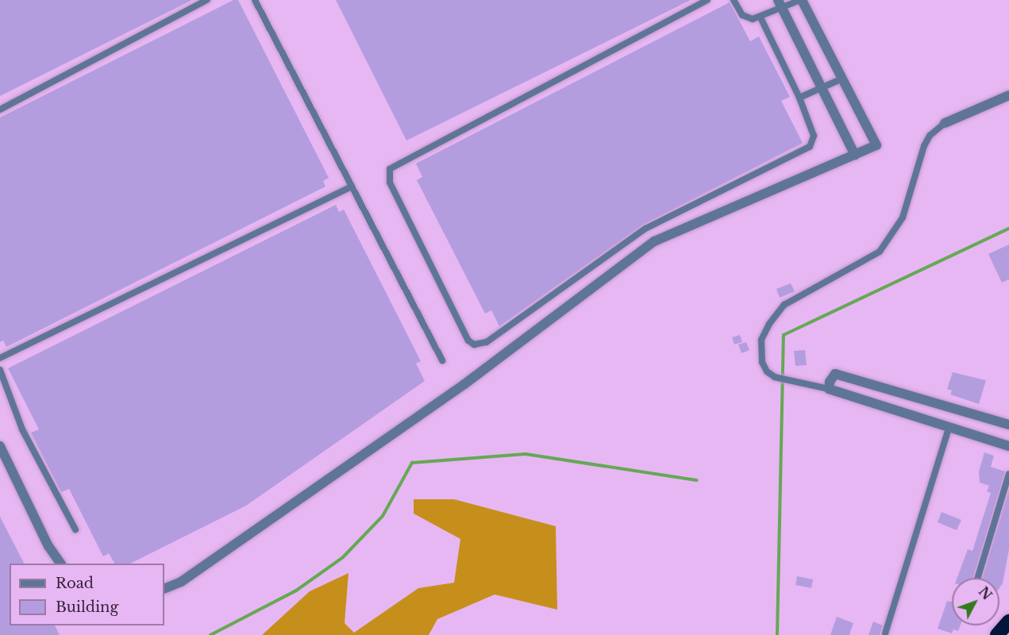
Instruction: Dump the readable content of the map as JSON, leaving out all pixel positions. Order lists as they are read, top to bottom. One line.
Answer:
{"legend":["Road","Building"],"north":"top right"}
